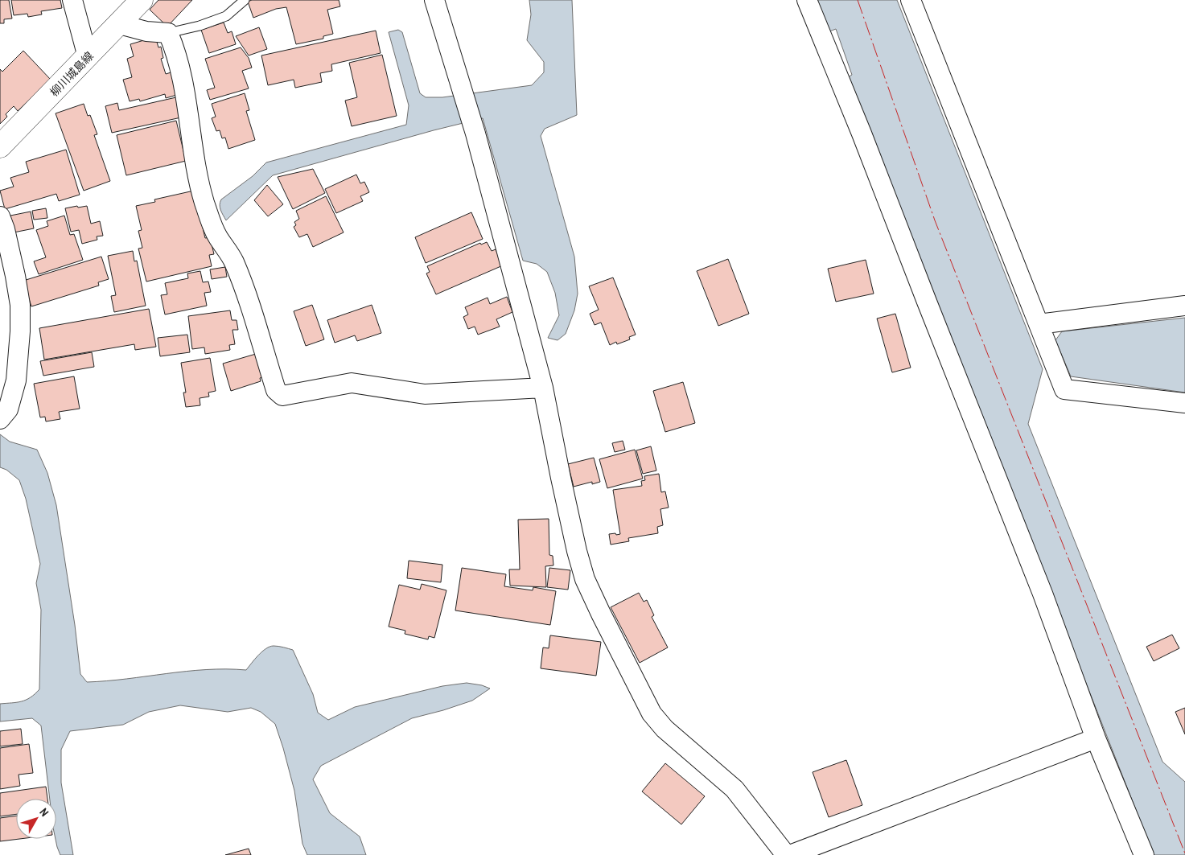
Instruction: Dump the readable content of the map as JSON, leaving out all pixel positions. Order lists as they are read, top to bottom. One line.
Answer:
{"streets":{"main road":["柳川城島線"]},"north":"top right"}
